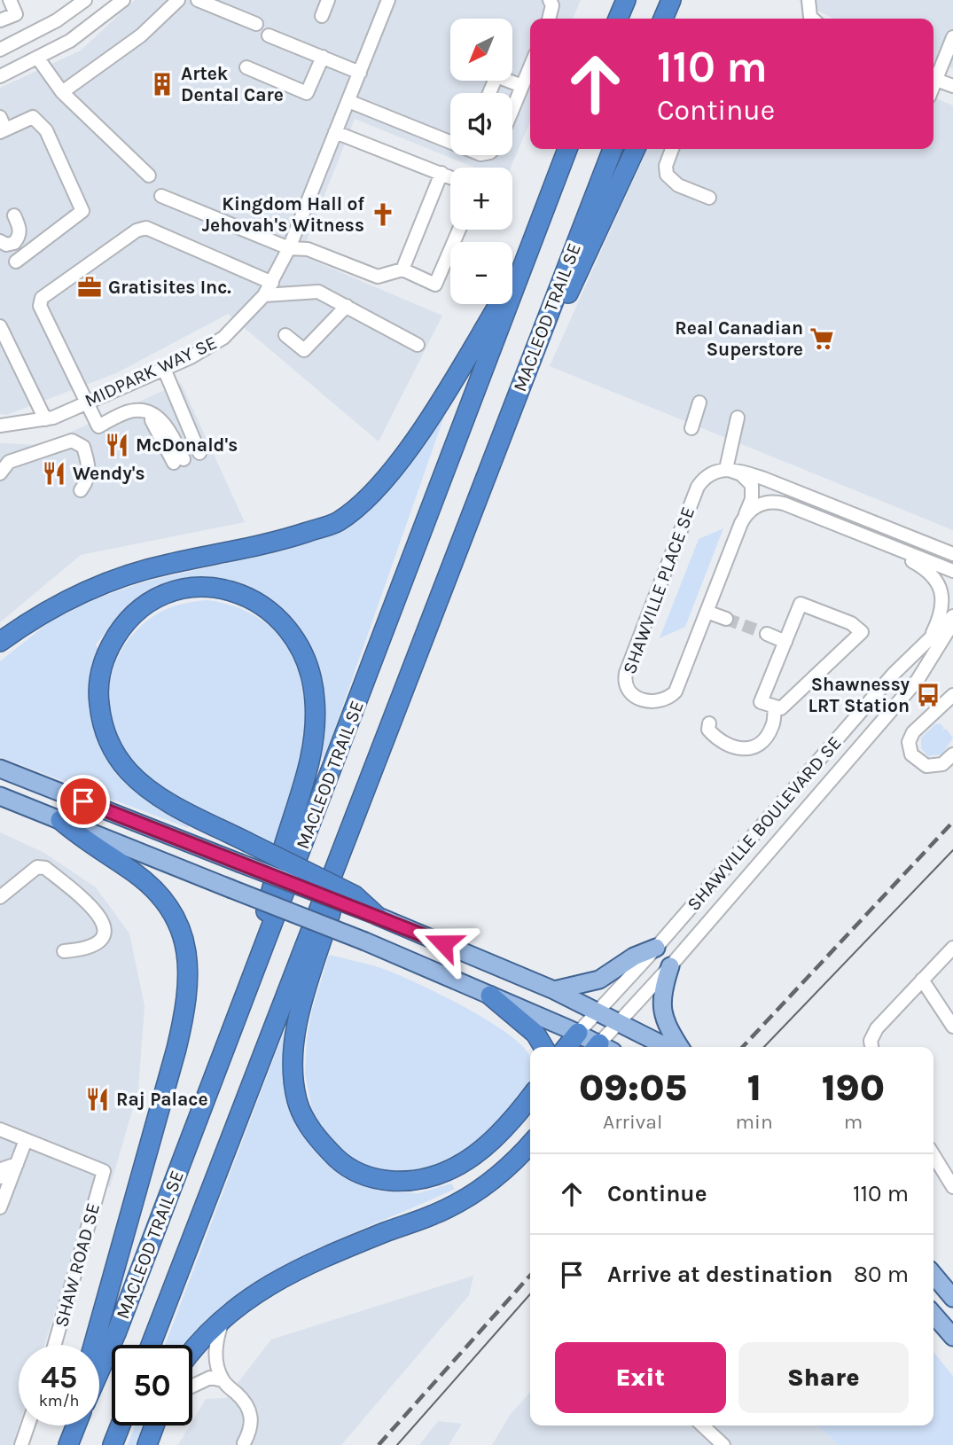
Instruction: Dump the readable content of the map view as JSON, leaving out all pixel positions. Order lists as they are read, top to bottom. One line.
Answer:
{"streets":{"highway":["MACLEOD TRAIL SE"],"street":["MIDPARK WAY SE","SHAWVILLE PLACE SE","SHAWVILLE BOULEVARD SE","SHAW ROAD SE"]},"places":{"building":["Artek Dental Care"],"church":["Kingdom Hall of Jehovah's Witness"],"office":["Gratisites Inc."],"supermarket":["Real Canadian Superstore"],"restaurant":["McDonald's","Wendy's","Raj Palace"],"bus stop":["Shawnessy LRT Station"]},"north":"bottom left","page":{"map_buttons":["+","−"],"turn":["110 m","Continue"],"eta":["09:05","Arrival","1","min","190","m"],"list":[{"name":"Continue","value":"110 m"},{"name":"Arrive at destination","value":"80 m"}],"buttons":["Exit","Share"],"speed":"45 km/h","limit":"50"}}
